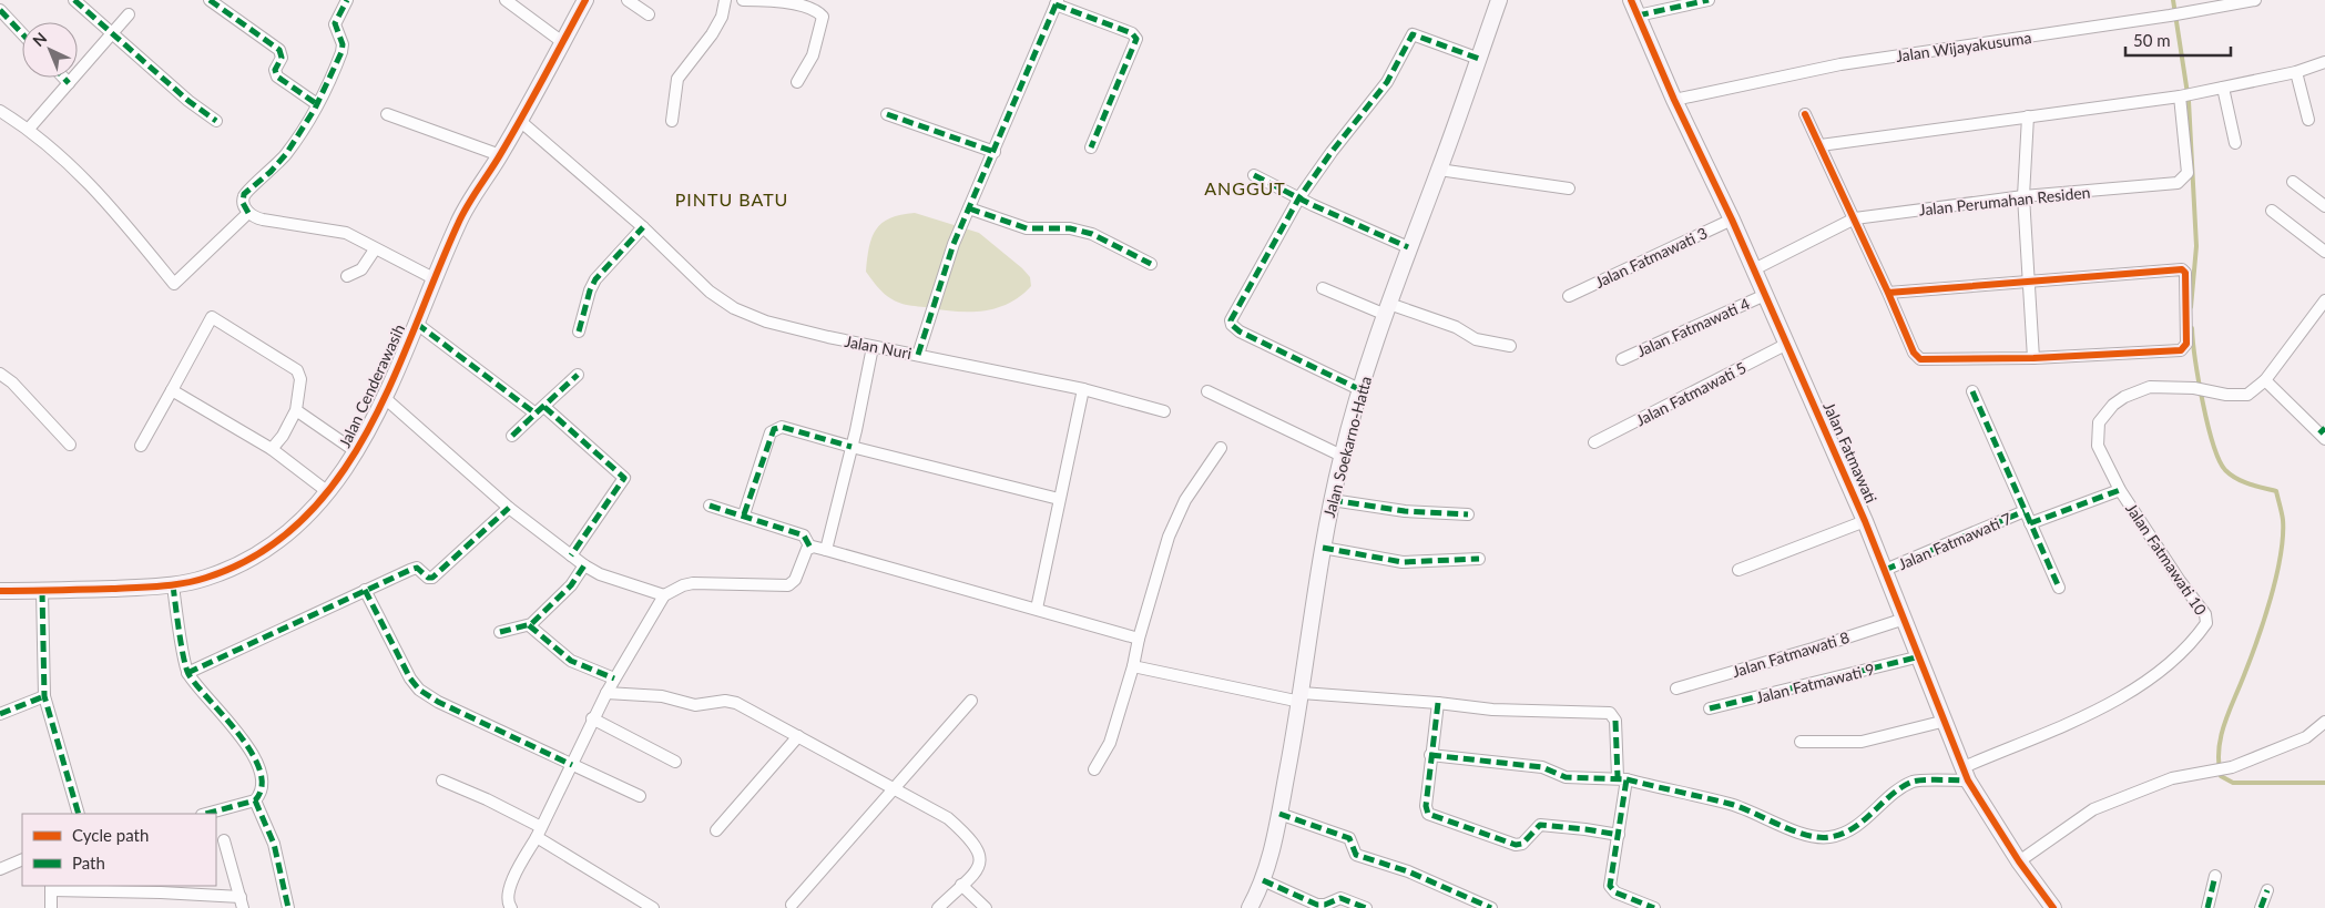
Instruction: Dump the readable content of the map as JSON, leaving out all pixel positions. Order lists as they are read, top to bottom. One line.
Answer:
{"streets":{"street":["Jalan Wijayakusuma","Jalan Perumahan Residen","Jalan Fatmawati 3","Jalan Fatmawati 4","Jalan Nuri","Jalan Cenderawasih","Jalan Fatmawati 5","Jalan Soekarno-Hatta","Jalan Fatmawati","Jalan Fatmawati 7","Jalan Fatmawati 10","Jalan Fatmawati 8","Jalan Fatmawati 9"]},"crossings":[["Jalan Wijayakusuma","Jalan Fatmawati"],["Jalan Perumahan Residen","Jalan Fatmawati"],["Jalan Fatmawati 3","Jalan Fatmawati"],["Jalan Fatmawati 4","Jalan Fatmawati"],["Jalan Nuri","Jalan Cenderawasih"],["Jalan Fatmawati 5","Jalan Fatmawati"],["Jalan Fatmawati","Jalan Fatmawati 7"],["Jalan Fatmawati","Jalan Fatmawati 10"],["Jalan Fatmawati","Jalan Fatmawati 8"],["Jalan Fatmawati","Jalan Fatmawati 9"]],"districts":["ANGGUT","PINTU BATU"],"legend":["Cycle path","Path"],"scale_bar":"50 m","north":"top left"}
